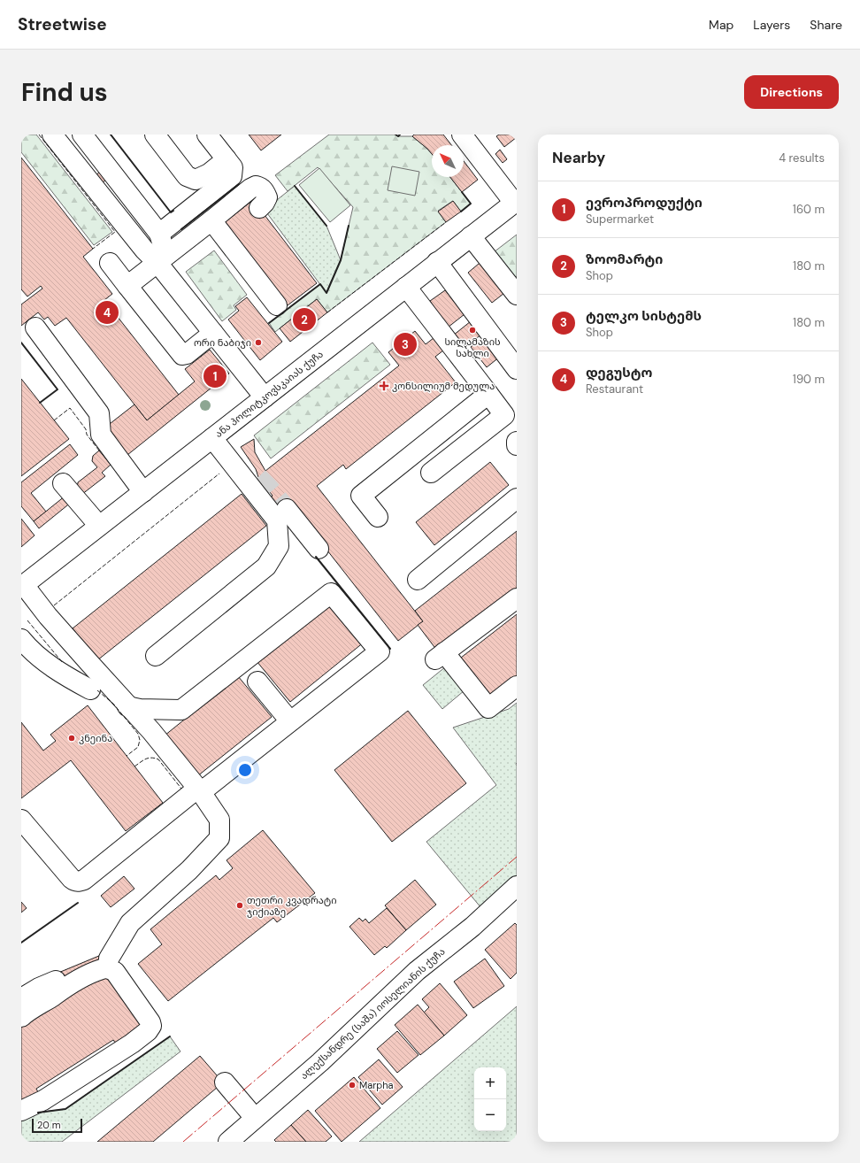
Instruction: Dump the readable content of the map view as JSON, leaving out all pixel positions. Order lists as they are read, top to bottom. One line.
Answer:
{"streets":{"street":["ანა პოლიტკოვსკაიას ქუჩა","ალექსანდრე (საშა) იოსელიანის ქუჩა"]},"places":{"other":["სილამაზის სახლი","ორი ნაბიჯი","კნეინა","თეთრი კვადრატი ჯიქიაზე","Marpha"],"health":["კონსილიუმ მედულა"]},"scale_bar":"20 m","north":"top left","page":{"header":"Streetwise","nav":["Map","Layers","Share"],"buttons":"Directions","title":"Find us","heading":["Nearby","4 results"],"list":[{"mark":"1","name":"ევროპროდუქტი","note":"Supermarket","value":"160 m"},{"mark":"2","name":"ზოომარტი","note":"Shop","value":"180 m"},{"mark":"3","name":"ტელკო სისტემს","note":"Shop","value":"180 m"},{"mark":"4","name":"დეგუსტო","note":"Restaurant","value":"190 m"}],"pins":["4","2","3","1"],"map_buttons":["+","−"],"scale":"20 m"}}
